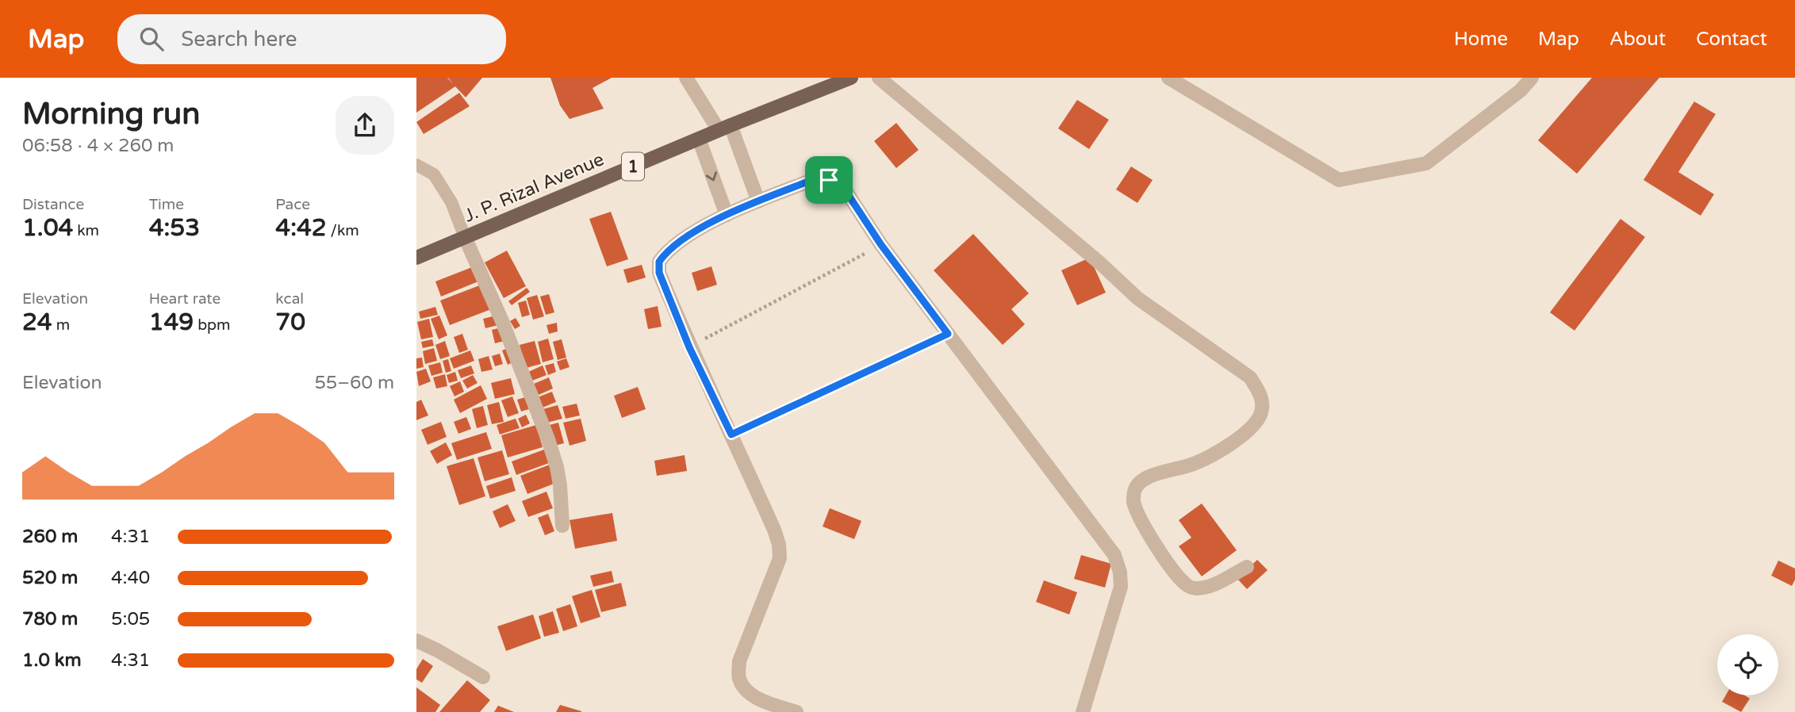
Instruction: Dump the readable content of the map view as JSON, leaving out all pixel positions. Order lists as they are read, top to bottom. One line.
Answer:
{"streets":{"main road":["1","J. P. Rizal Avenue"]},"page":{"header":"Map","search":"Search here","nav":["Home","Map","About","Contact"],"heading":["Morning run","06:58 · 4 × 260 m"],"stats":[["Distance","1.04 km"],["Time","4:53"],["Pace","4:42 /km"],["Elevation","24 m"],["Heart rate","149 bpm"],["kcal","70"]],"chart":["Elevation","55–60 m"],"list":[{"name":"260 m","note":"4:31"},{"name":"520 m","note":"4:40"},{"name":"780 m","note":"5:05"},{"name":"1.0 km","note":"4:31"}]}}
